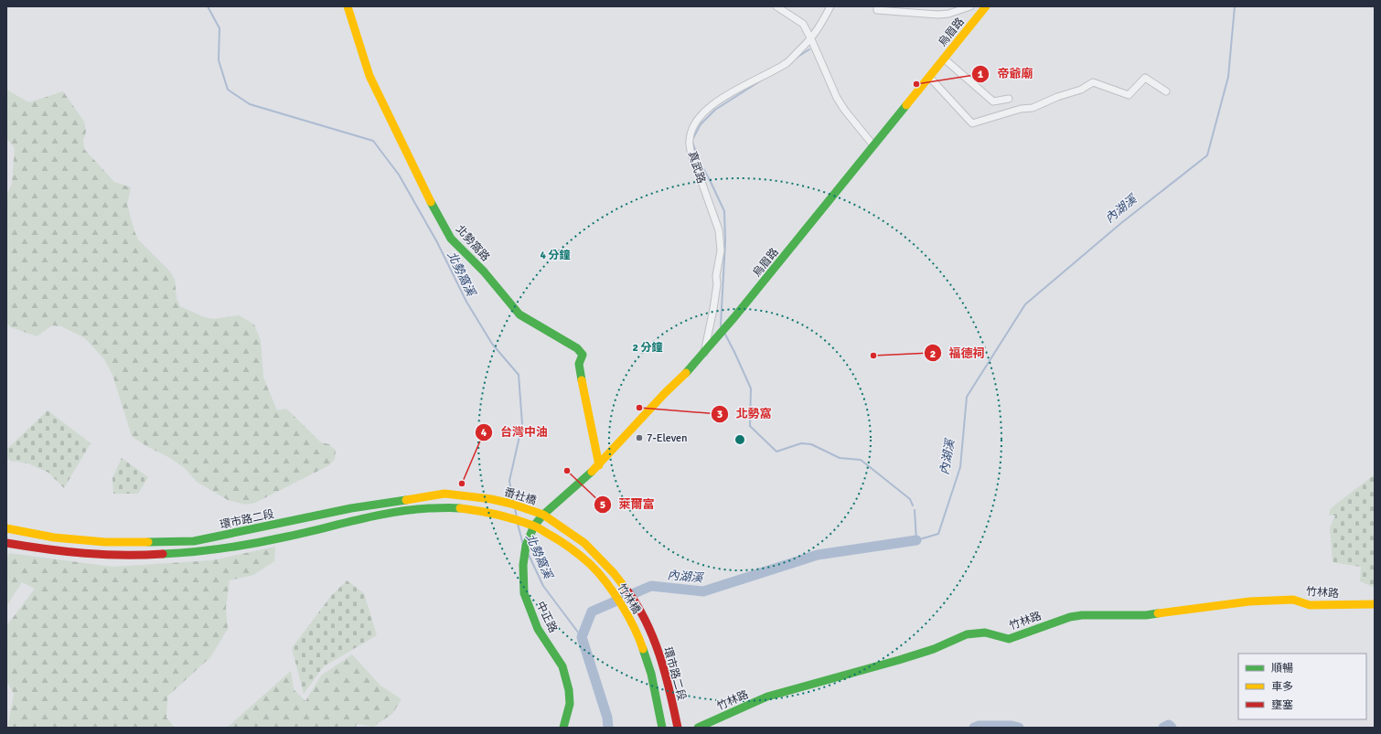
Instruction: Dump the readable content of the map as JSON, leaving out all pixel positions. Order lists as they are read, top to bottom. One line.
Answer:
{"streets":{"main road":["烏眉路","北勢窩路","番社橋","環市路二段","竹林路","竹林橋","中正路"],"street":["真武路"]},"crossings":[["烏眉路","真武路"],["烏眉路","北勢窩路"],["烏眉路","番社橋"],["烏眉路","竹林橋"],["烏眉路","中正路"],["番社橋","環市路二段"],["番社橋","竹林橋"],["番社橋","中正路"],["環市路二段","竹林橋"],["環市路二段","中正路"],["竹林橋","中正路"]],"water":["內湖溪","北勢窩溪"],"places":["帝爺廟","福德祠","北勢窩","7-Eleven","萊爾富","台灣中油"],"legend":["順暢","車多","壅塞"],"rings":["4 分鐘","2 分鐘"]}
